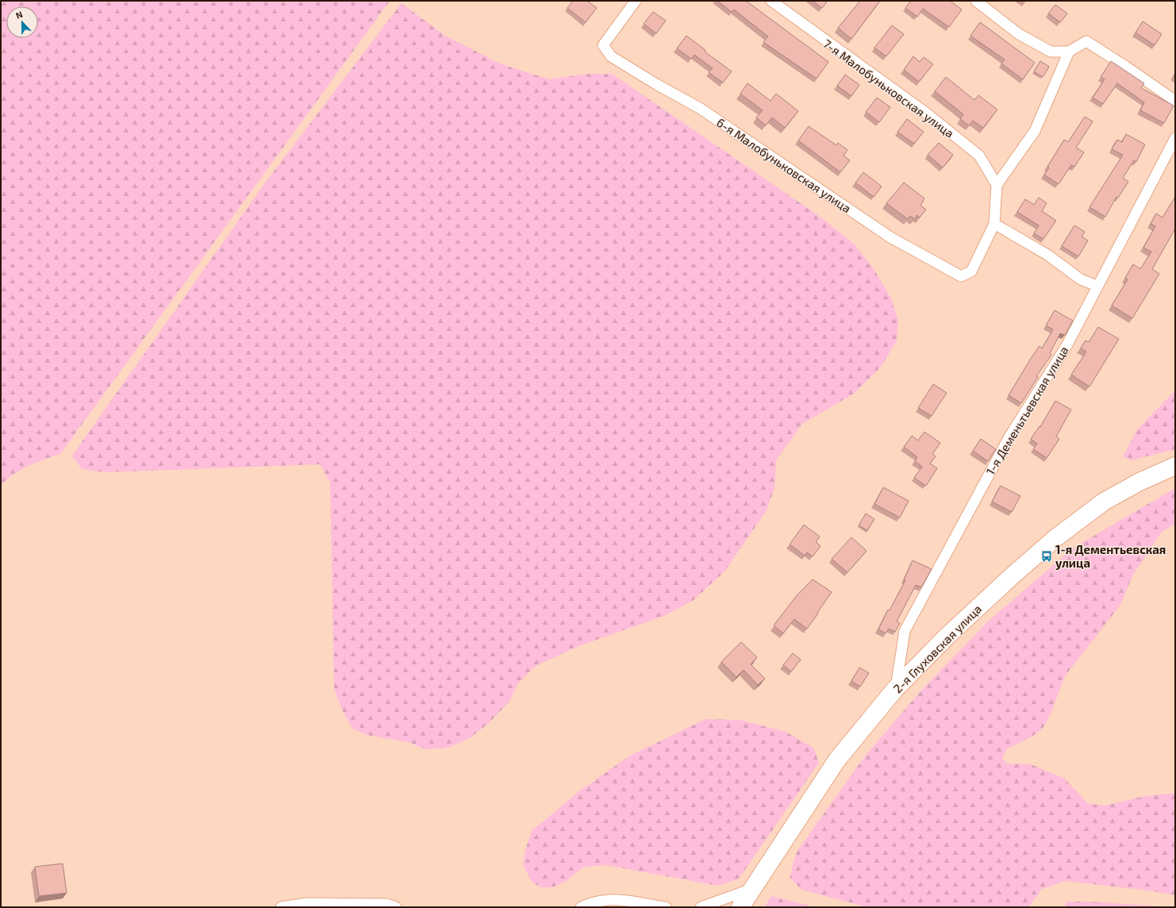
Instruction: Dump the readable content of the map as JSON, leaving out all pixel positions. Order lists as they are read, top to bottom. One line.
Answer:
{"streets":{"highway":["2-я Глуховская улица"],"street":["7-я Малобуньковская улица","6-я Малобуньковская улица","1-я Деменьтьевская улица"]},"crossings":[["1-я Деменьтьевская улица","2-я Глуховская улица"]],"places":{"bus stop":["1-я Дементьевская улица"]},"north":"top"}
